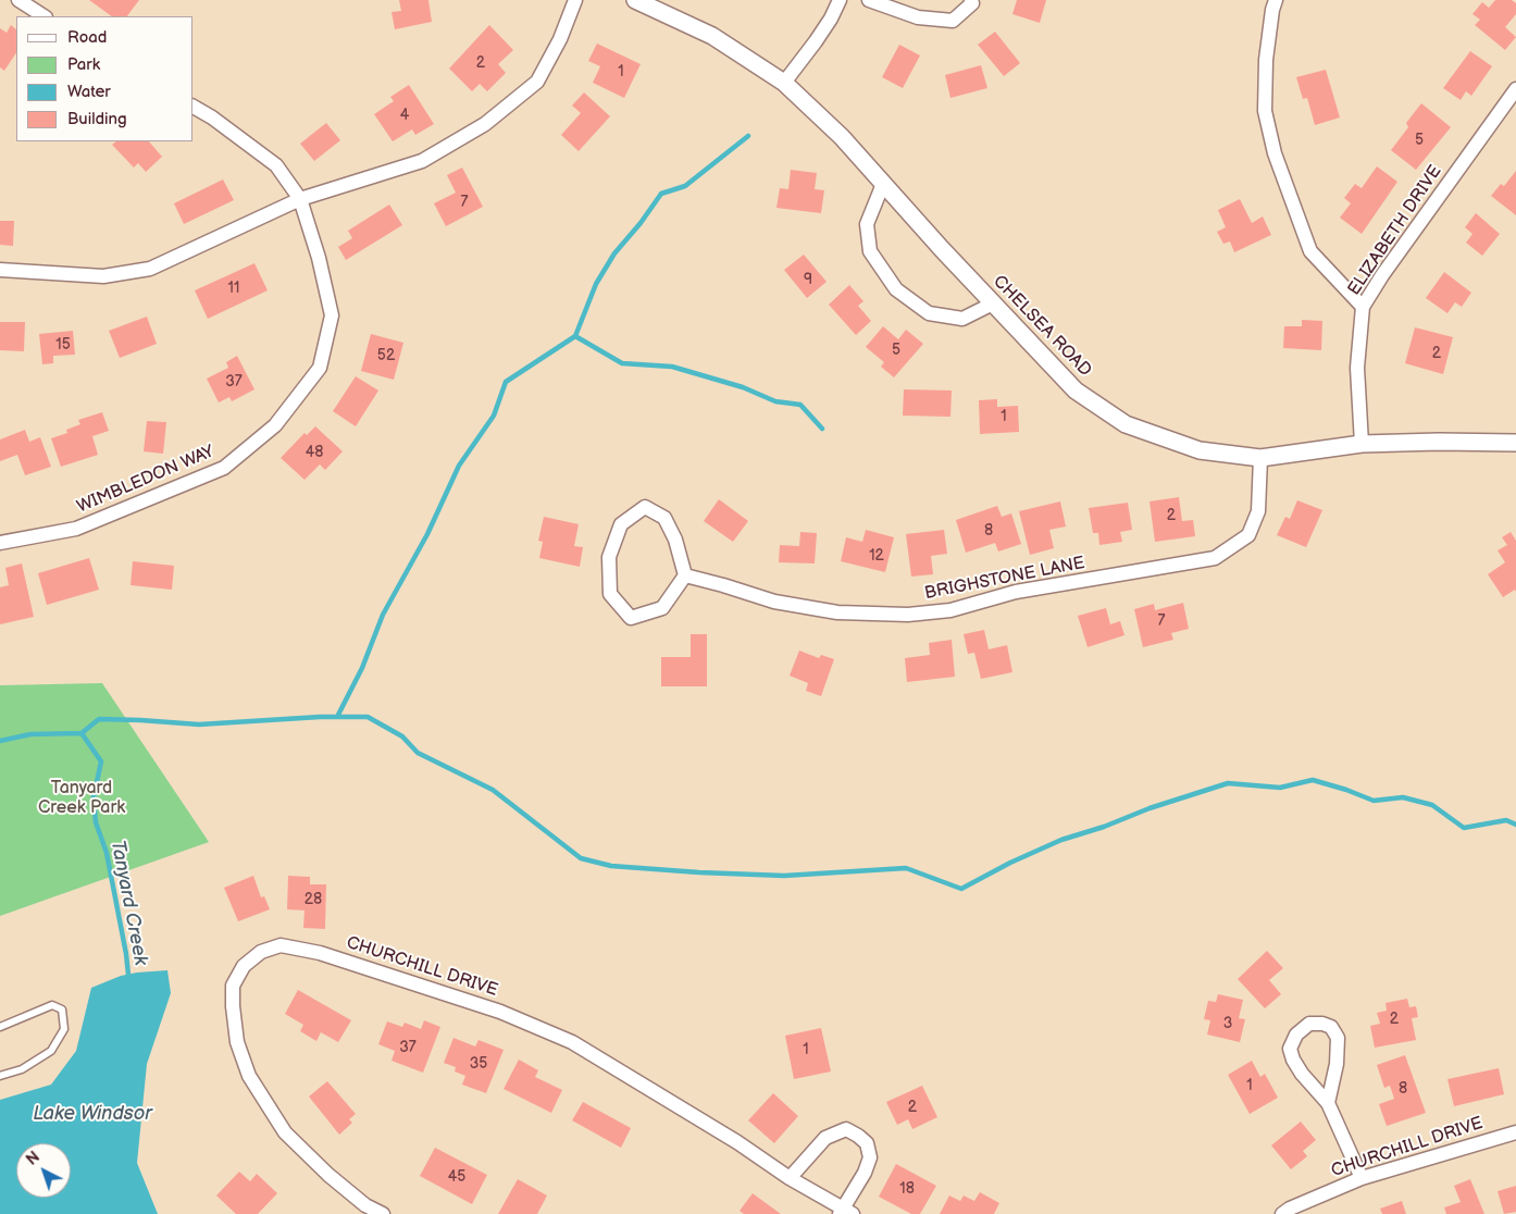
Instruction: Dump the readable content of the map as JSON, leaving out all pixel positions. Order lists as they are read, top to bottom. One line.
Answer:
{"streets":{"street":["ELIZABETH DRIVE","CHELSEA ROAD","WIMBLEDON WAY","BRIGHSTONE LANE","CHURCHILL DRIVE"]},"crossings":[["ELIZABETH DRIVE","CHELSEA ROAD"],["CHELSEA ROAD","BRIGHSTONE LANE"]],"water":["Tanyard Creek","Lake Windsor"],"parks":["Tanyard Creek Park"],"house_numbers":["2","1","4","5","7","9","11","15","5","2","52","37","1","48","2","8","12","7","28","2","3","37","1","35","1","8","2","45","18"],"legend":["Road","Park","Water","Building"],"north":"top left"}
